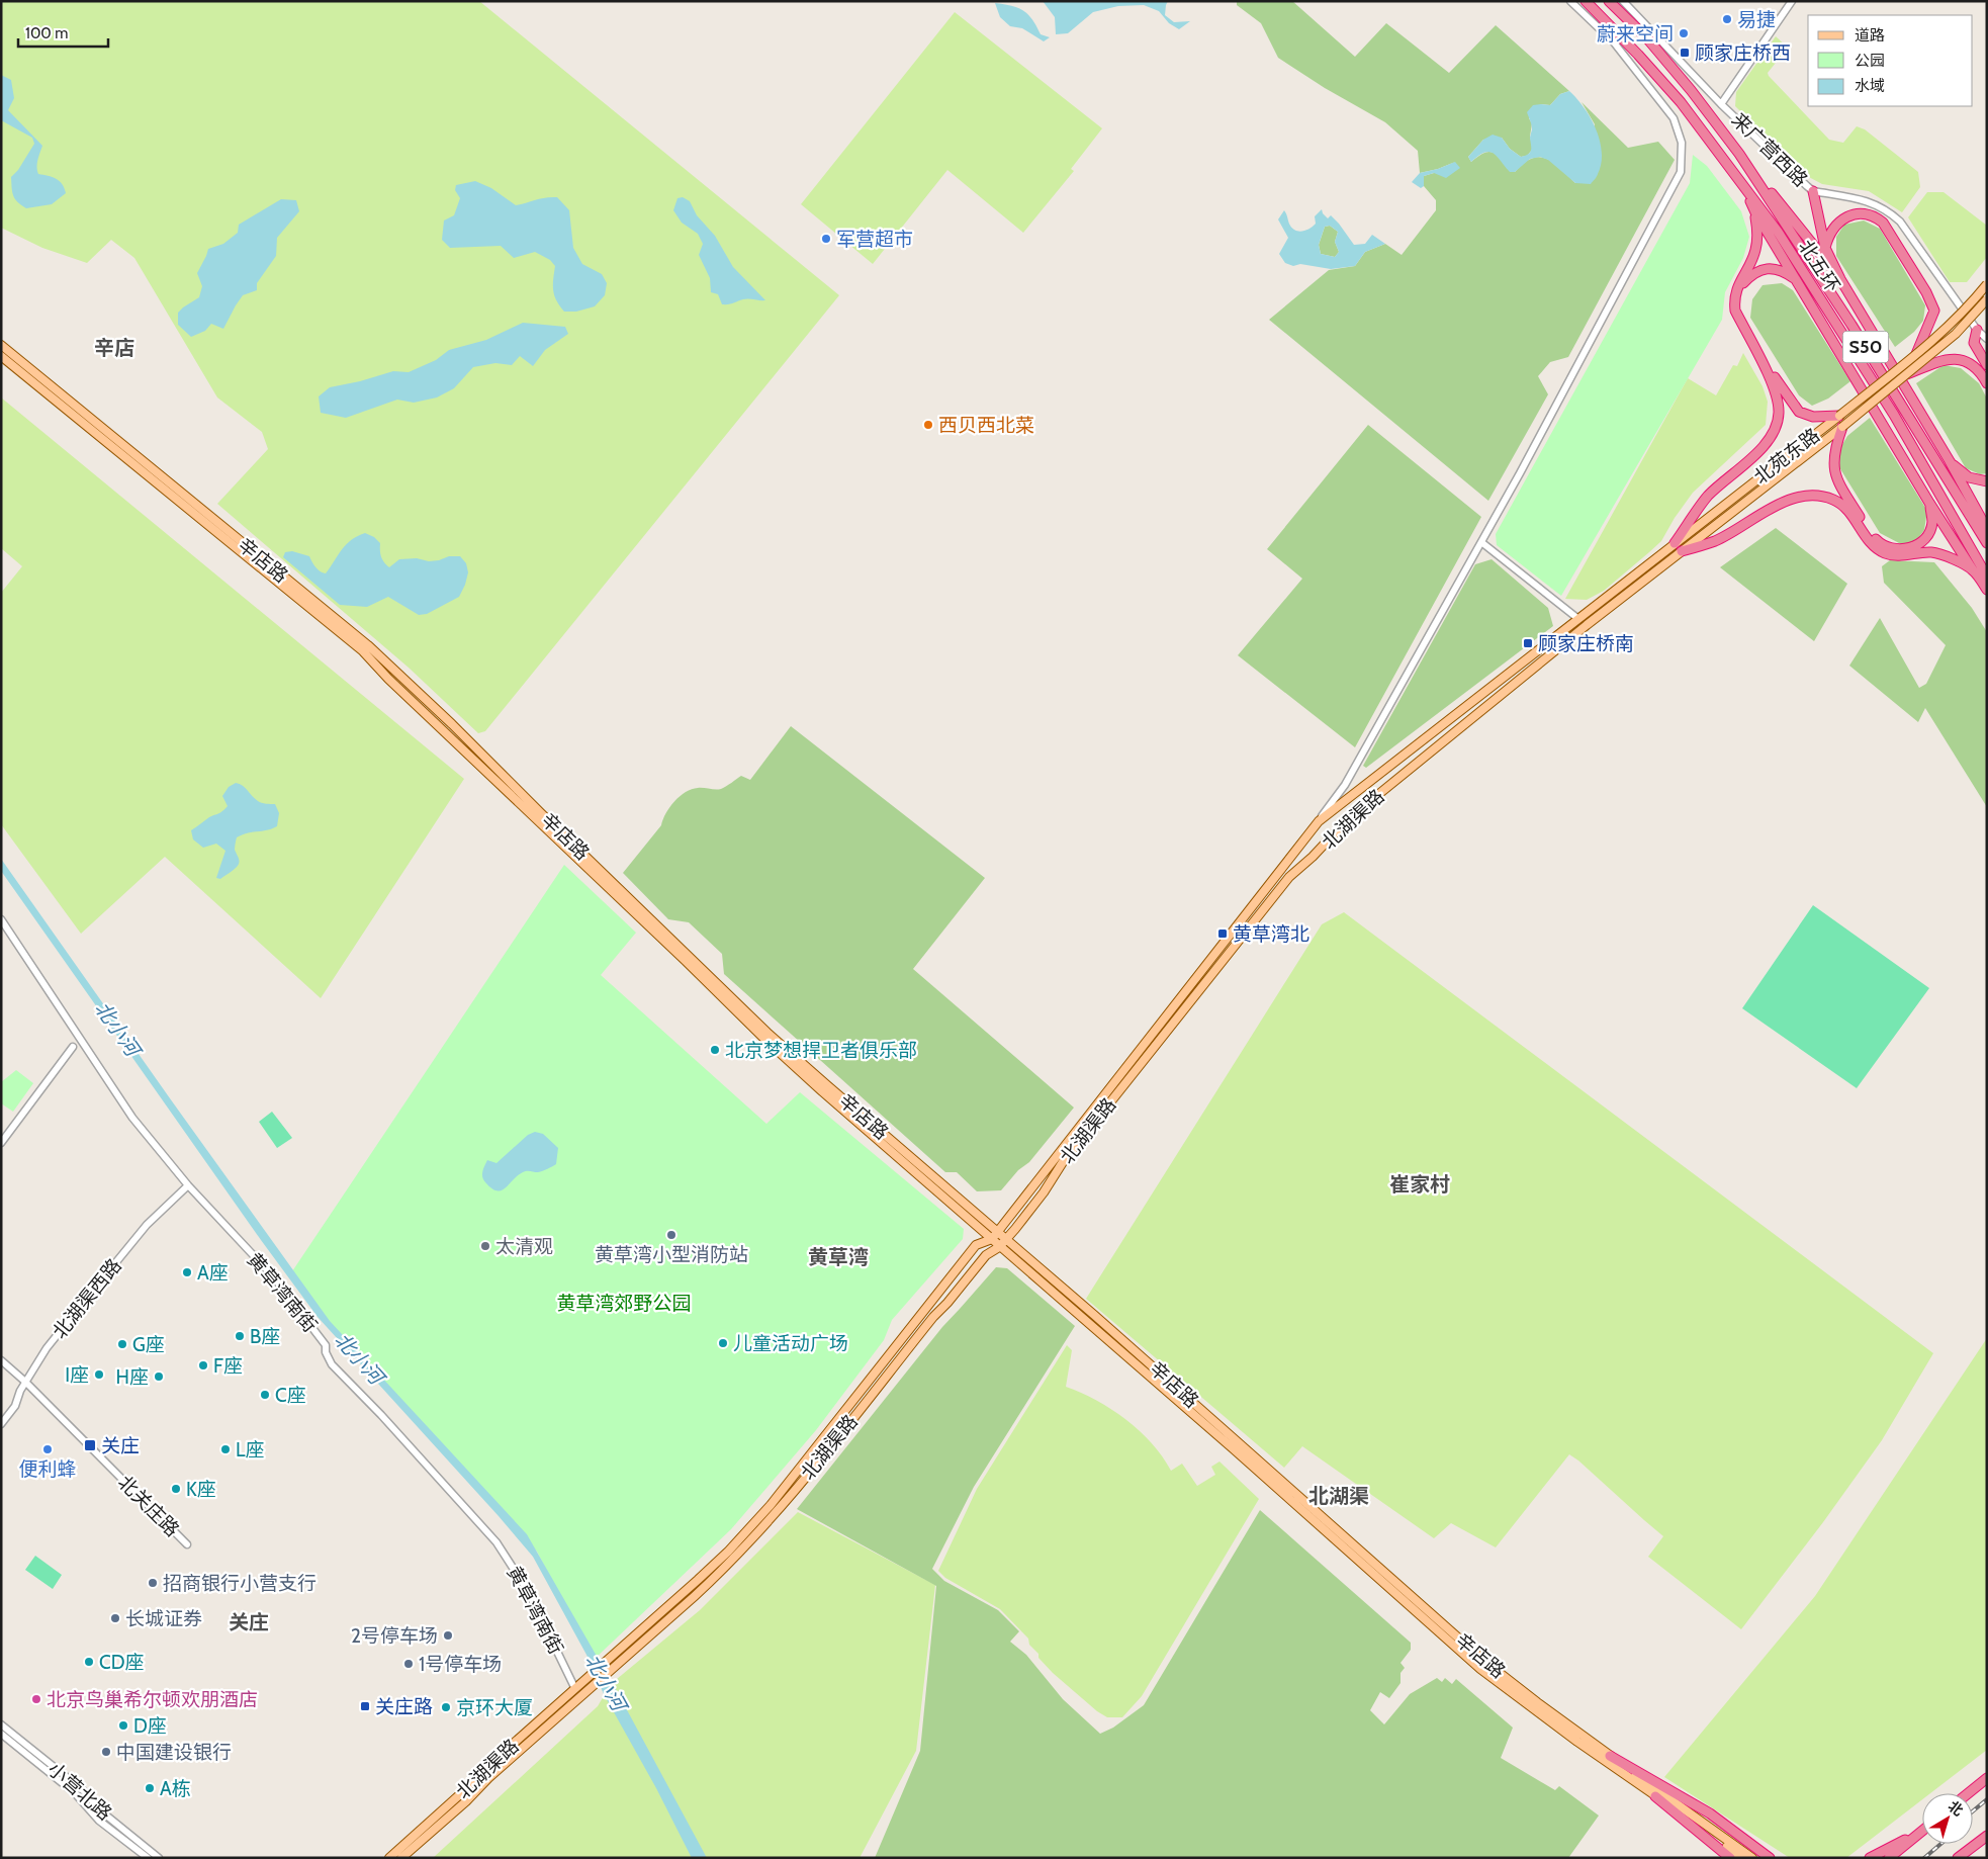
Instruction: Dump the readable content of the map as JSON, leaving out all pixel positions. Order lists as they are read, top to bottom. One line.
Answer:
{"streets":{"highway":["北五环","S50"],"main road":["北苑东路","辛店路","北湖渠路"],"street":["来广营西路","黄草湾南街","北湖渠西路","北关庄路","小营北路"]},"crossings":[["北苑东路","北湖渠路"],["辛店路","北湖渠路"],["北湖渠路","黄草湾南街"],["黄草湾南街","北湖渠西路"],["北湖渠西路","北关庄路"]],"districts":["辛店","崔家村","黄草湾","北湖渠","关庄"],"water":["北小河"],"parks":["黄草湾郊野公园"],"places":{"other":["易捷","蔚来空间","军营超市","西贝西北菜","北京梦想捍卫者俱乐部","黄草湾小型消防站","太清观","A座","B座","儿童活动广场","G座","F座","I座","H座","C座","便利蜂","L座","K座","招商银行小营支行","长城证券","2号停车场","CD座","1号停车场","北京鸟巢希尔顿欢朋酒店","京环大厦","D座","中国建设银行","A栋"],"transit":["顾家庄桥西","顾家庄桥南","黄草湾北","关庄","关庄路"]},"legend":["道路","公园","水域"],"scale_bar":"100 m","north":"top right"}
